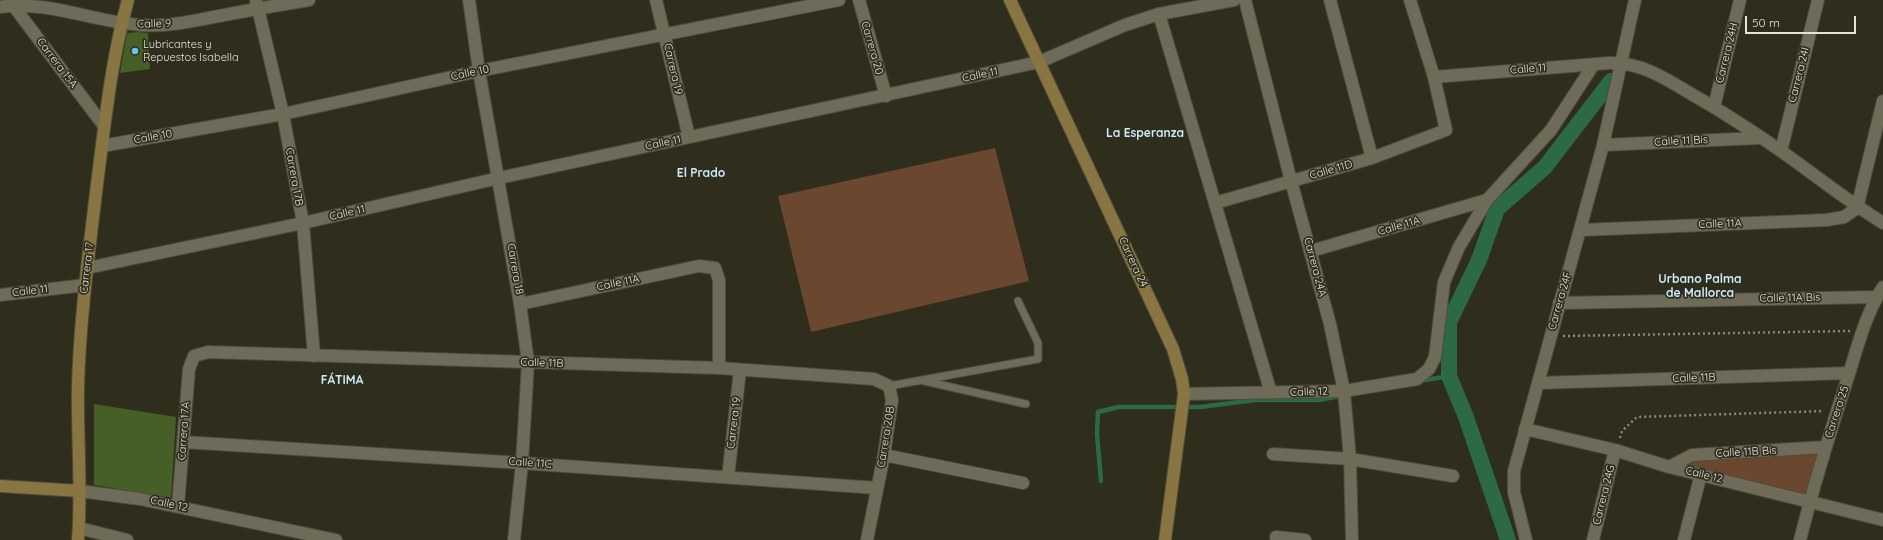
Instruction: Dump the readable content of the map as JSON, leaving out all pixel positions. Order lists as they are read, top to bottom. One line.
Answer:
{"streets":{"street":["Calle 9","Carrera 20","Carrera 24H","Carrera 15A","Carrera 19","Calle 11","Calle 10","Carrera 24I","Calle 11 Bis","Calle 11D","Carrera 17B","Calle 11A","Carrera 24","Carrera 24A","Carrera 17","Carrera 18","Calle 11A Bis","Carrera 24F","Calle 11B","Calle 12","Carrera 25","Carrera 17A","Carrera 20B","Calle 11B Bis","Calle 11C","Carrera 24G"]},"crossings":[["Calle 9","Carrera 15A"],["Calle 9","Carrera 17B"],["Calle 9","Carrera 17"],["Carrera 20","Calle 11"],["Carrera 15A","Carrera 17"],["Carrera 19","Calle 11"],["Carrera 19","Calle 10"],["Carrera 19","Calle 11B"],["Carrera 19","Calle 11C"],["Calle 11","Calle 11D"],["Calle 11","Carrera 17B"],["Calle 11","Carrera 24"],["Calle 11","Carrera 17"],["Calle 11","Carrera 18"],["Calle 11","Carrera 24F"],["Calle 10","Carrera 17B"],["Calle 10","Carrera 17"],["Calle 10","Carrera 18"],["Calle 11 Bis","Carrera 24F"],["Calle 11D","Carrera 24A"],["Carrera 17B","Calle 11B"],["Calle 11A","Carrera 24A"],["Calle 11A","Carrera 18"],["Calle 11A","Carrera 24F"],["Calle 11A","Calle 11B"],["Calle 11A","Calle 12"],["Carrera 24","Calle 12"],["Carrera 24A","Calle 12"],["Carrera 17","Calle 12"],["Carrera 18","Calle 11B"],["Carrera 18","Calle 11C"],["Calle 11A Bis","Carrera 24F"],["Calle 11A Bis","Carrera 25"],["Carrera 24F","Calle 11B"],["Carrera 24F","Calle 12"],["Calle 11B","Carrera 25"],["Calle 11B","Carrera 17A"],["Calle 11B","Carrera 20B"],["Calle 12","Carrera 25"],["Calle 12","Carrera 17A"],["Calle 12","Calle 11B Bis"],["Calle 12","Carrera 24G"],["Carrera 25","Calle 11B Bis"],["Carrera 17A","Calle 11C"],["Carrera 20B","Calle 11C"]],"districts":["La Esperanza","El Prado","Urbano Palma de Mallorca","FÁTIMA"],"places":["Lubricantes y Repuestos Isabella"],"scale_bar":"50 m"}
